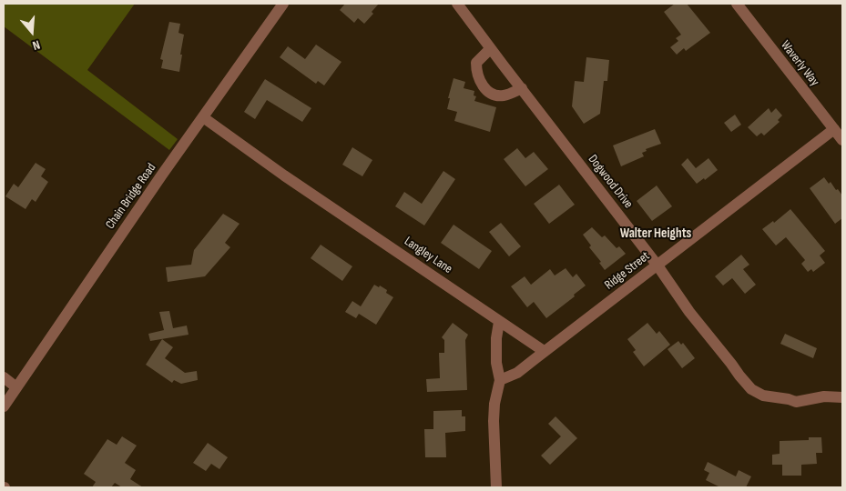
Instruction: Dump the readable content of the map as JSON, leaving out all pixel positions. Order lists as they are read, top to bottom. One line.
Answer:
{"streets":{"street":["Waverly Way","Dogwood Drive","Chain Bridge Road","Langley Lane","Ridge Street"]},"crossings":[["Waverly Way","Ridge Street"],["Dogwood Drive","Ridge Street"],["Chain Bridge Road","Langley Lane"],["Langley Lane","Ridge Street"]],"districts":["Walter Heights"],"north":"bottom"}
